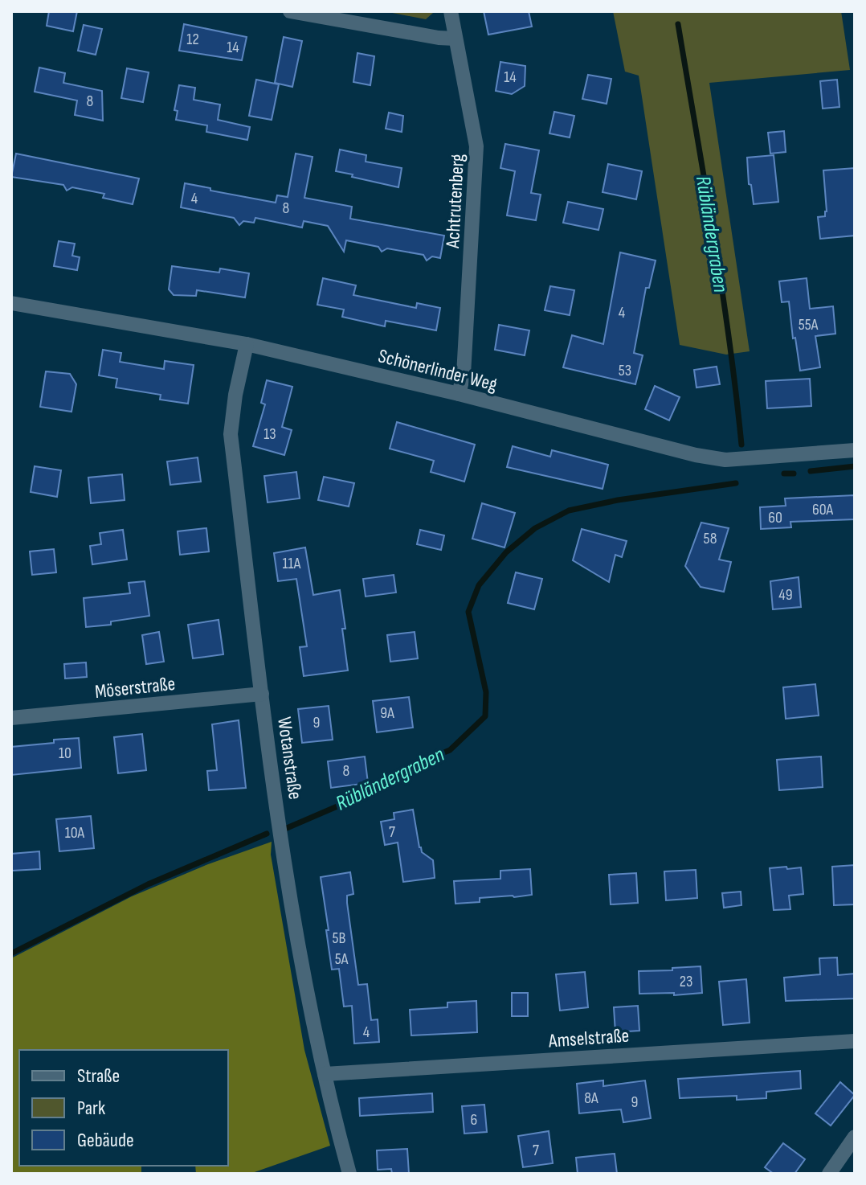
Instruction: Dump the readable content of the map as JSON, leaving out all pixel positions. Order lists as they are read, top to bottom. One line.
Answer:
{"streets":{"street":["Achtrutenberg","Schönerlinder Weg","Möserstraße","Wotanstraße","Amselstraße"]},"crossings":[["Achtrutenberg","Schönerlinder Weg"],["Schönerlinder Weg","Wotanstraße"],["Möserstraße","Wotanstraße"],["Wotanstraße","Amselstraße"]],"water":["Rübländergraben"],"house_numbers":["12","14","14","8","4","8","4","55A","53","13","60A","60","58","11A","49","9A","9","10","8","7","10A","5B","5A","23","4","8A","9","6","7"],"legend":["Straße","Park","Gebäude"]}
